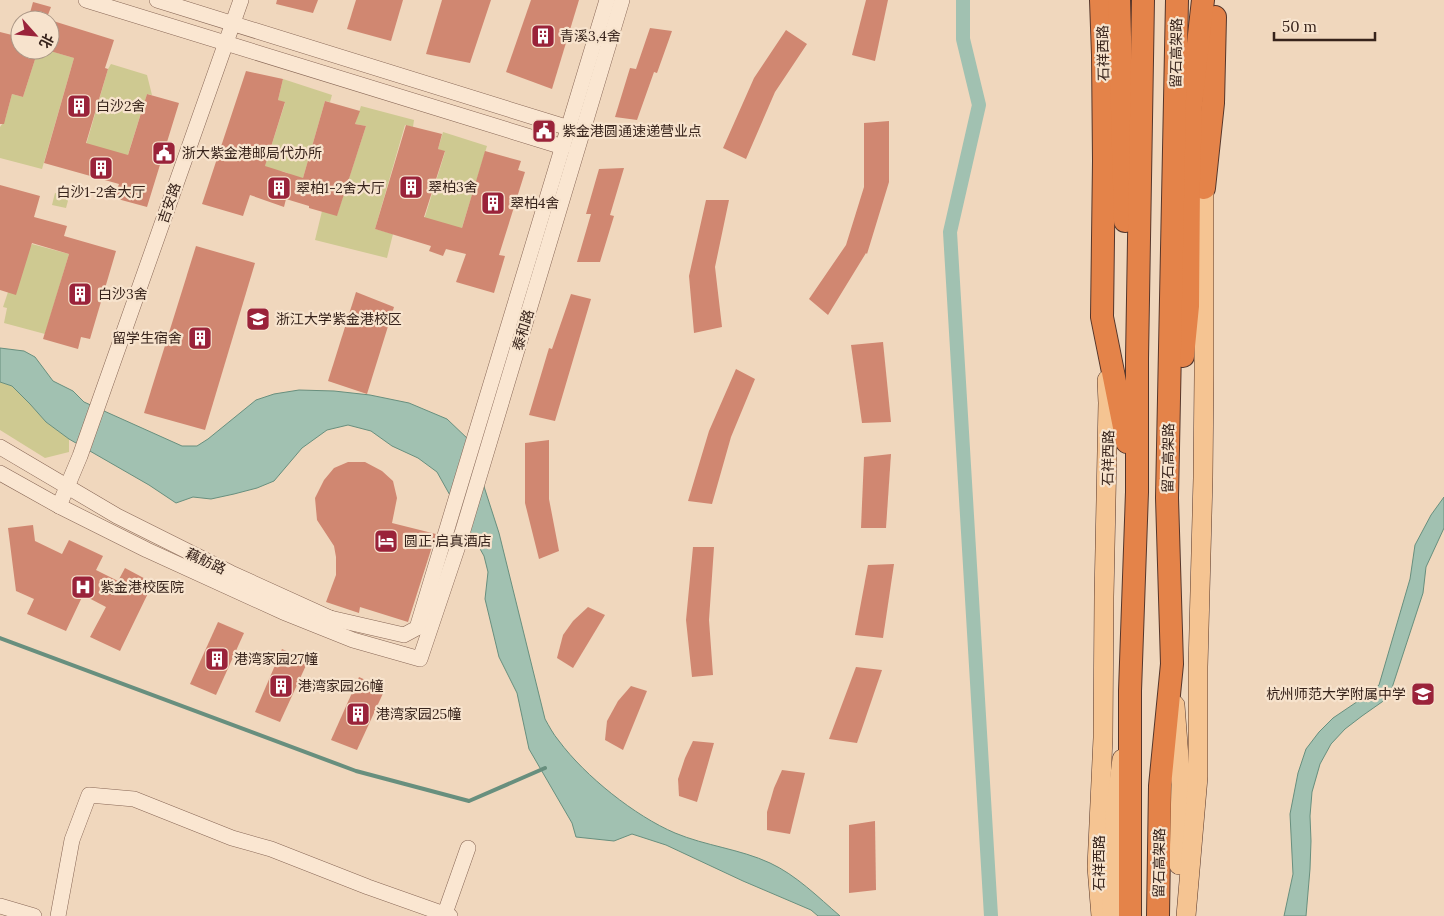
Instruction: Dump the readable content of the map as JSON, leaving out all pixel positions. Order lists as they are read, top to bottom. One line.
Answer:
{"streets":{"highway":["石祥西路","留石高架路"],"street":["吉安路","泰和路","藕舫路"]},"crossings":[["石祥西路","留石高架路"],["吉安路","藕舫路"],["泰和路","藕舫路"]],"places":{"building":["青溪3,4舍","白沙2舍","白沙1-2舍大厅","翠柏3舍","翠柏1-2舍大厅","翠柏4舍","白沙3舍","留学生宿舍","港湾家园27幢","港湾家园26幢","港湾家园25幢"],"public building":["紫金港圆通速递营业点","浙大紫金港邮局代办所"],"school or university":["浙江大学紫金港校区","杭州师范大学附属中学"],"hotel":["圆正·启真酒店"],"hospital":["紫金港校医院"]},"scale_bar":"50 m","north":"bottom right"}
